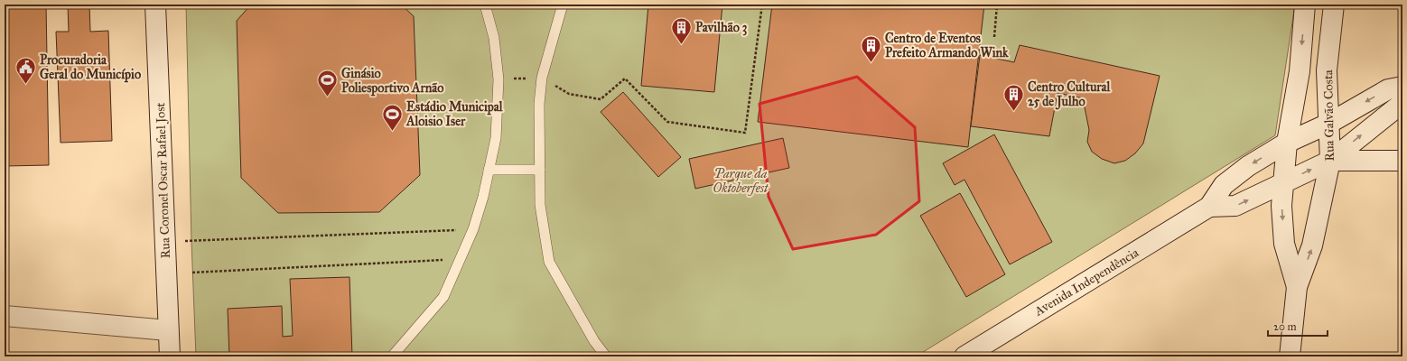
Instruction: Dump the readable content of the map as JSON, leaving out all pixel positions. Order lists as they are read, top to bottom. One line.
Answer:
{"streets":{"main road":["Rua Galvão Costa","Rua Coronel Oscar Rafael Jost","Avenida Independência"]},"crossings":[["Rua Galvão Costa","Avenida Independência"]],"parks":["Parque da Oktoberfest"],"places":{"building":["Pavilhão 3","Centro de Eventos Prefeito Armando Wink","Centro Cultural 25 de Julho"],"public building":["Procuradoria Geral do Município"],"sports":["Ginásio Poliesportivo Arnão","Estádio Municipal Aloisio Iser"]},"scale_bar":"20 m"}
